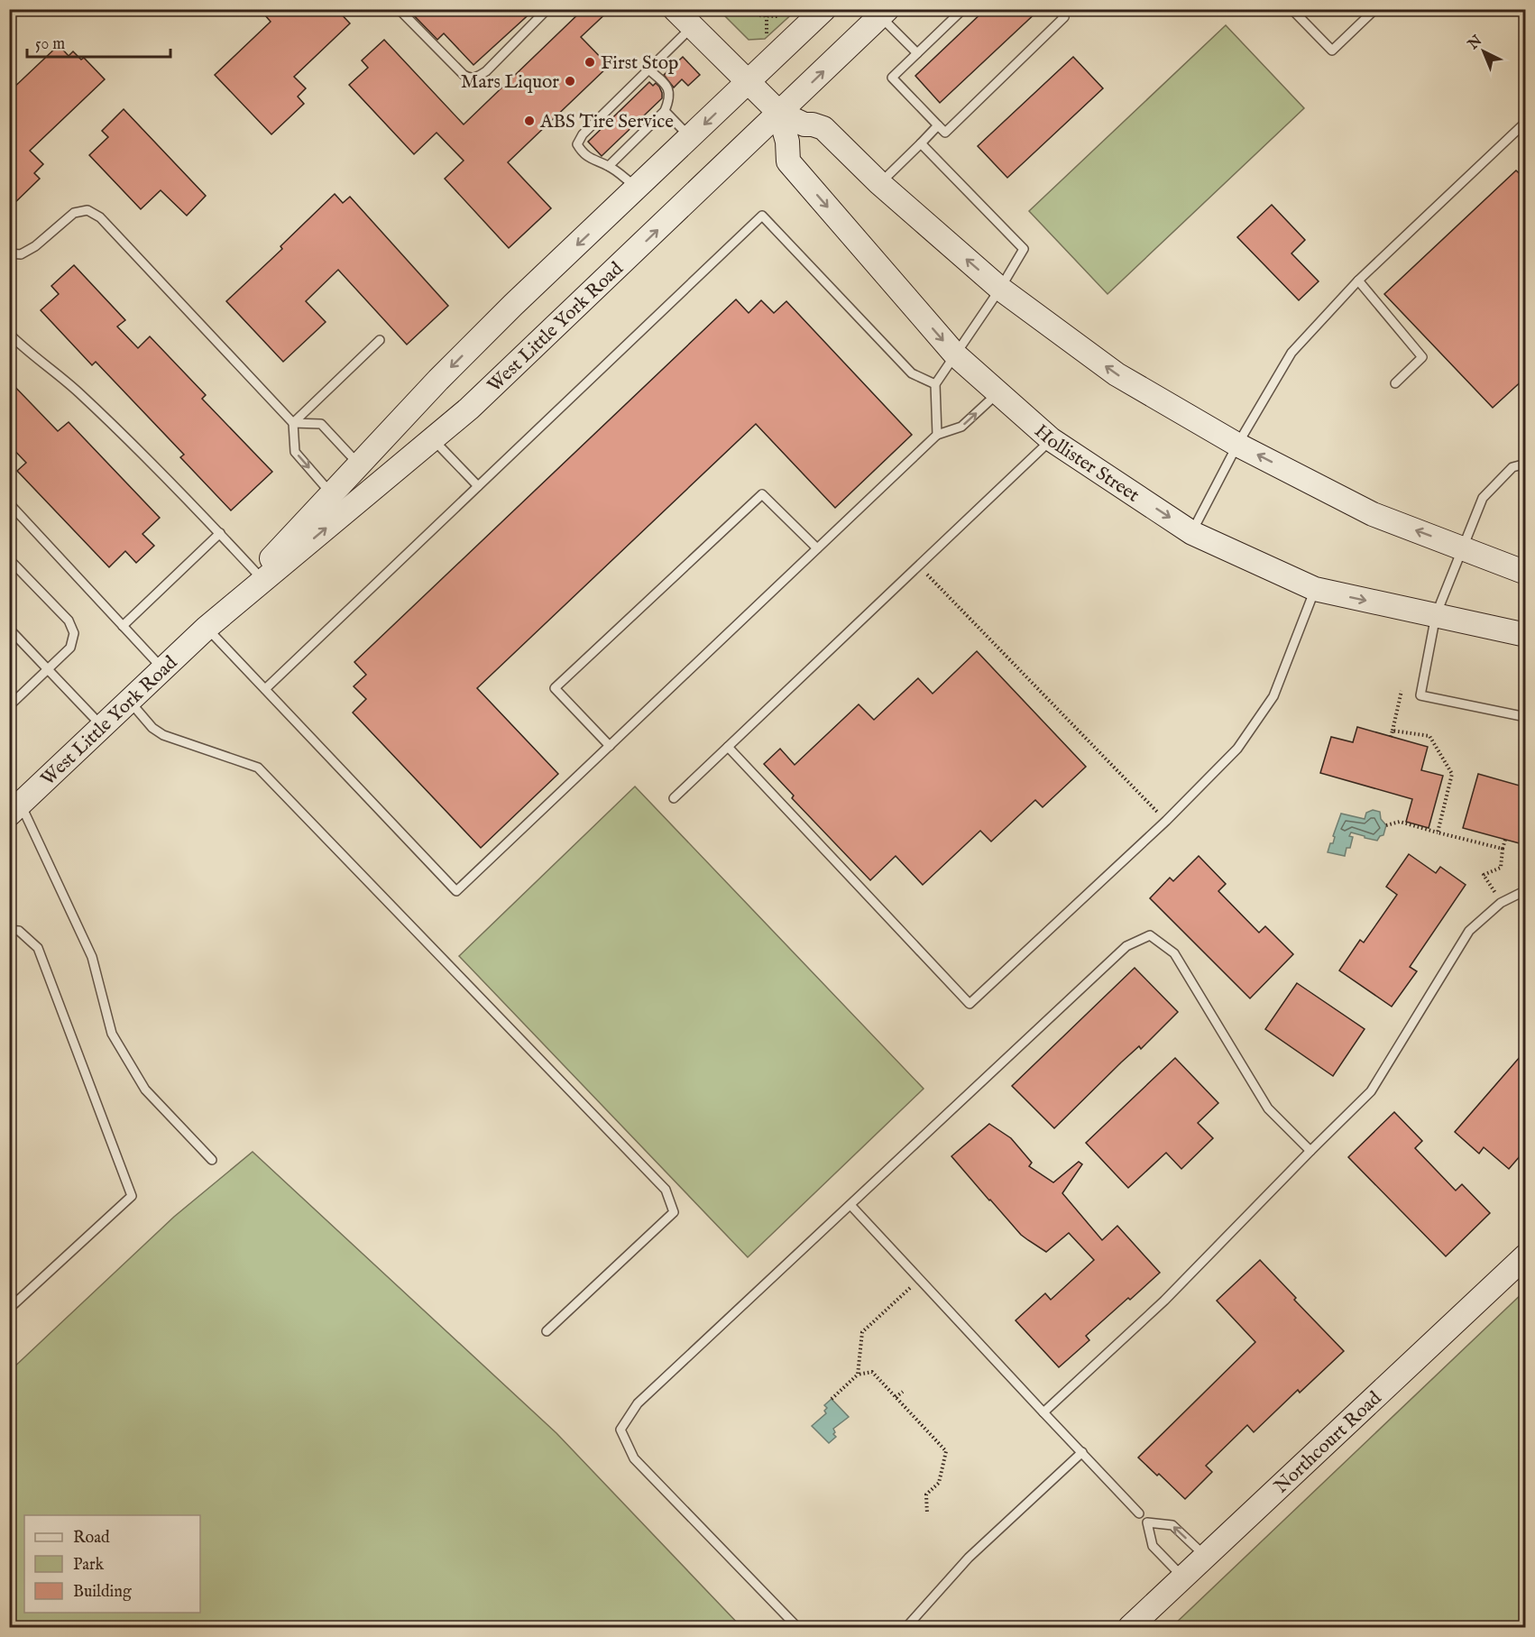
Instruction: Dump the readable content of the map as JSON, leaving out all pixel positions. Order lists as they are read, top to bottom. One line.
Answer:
{"streets":{"main road":["West Little York Road","Hollister Street","Northcourt Road"]},"crossings":[["West Little York Road","Hollister Street"]],"places":["First Stop","Mars Liquor","ABS Tire Service"],"legend":["Road","Park","Building"],"scale_bar":"50 m","north":"top left"}
